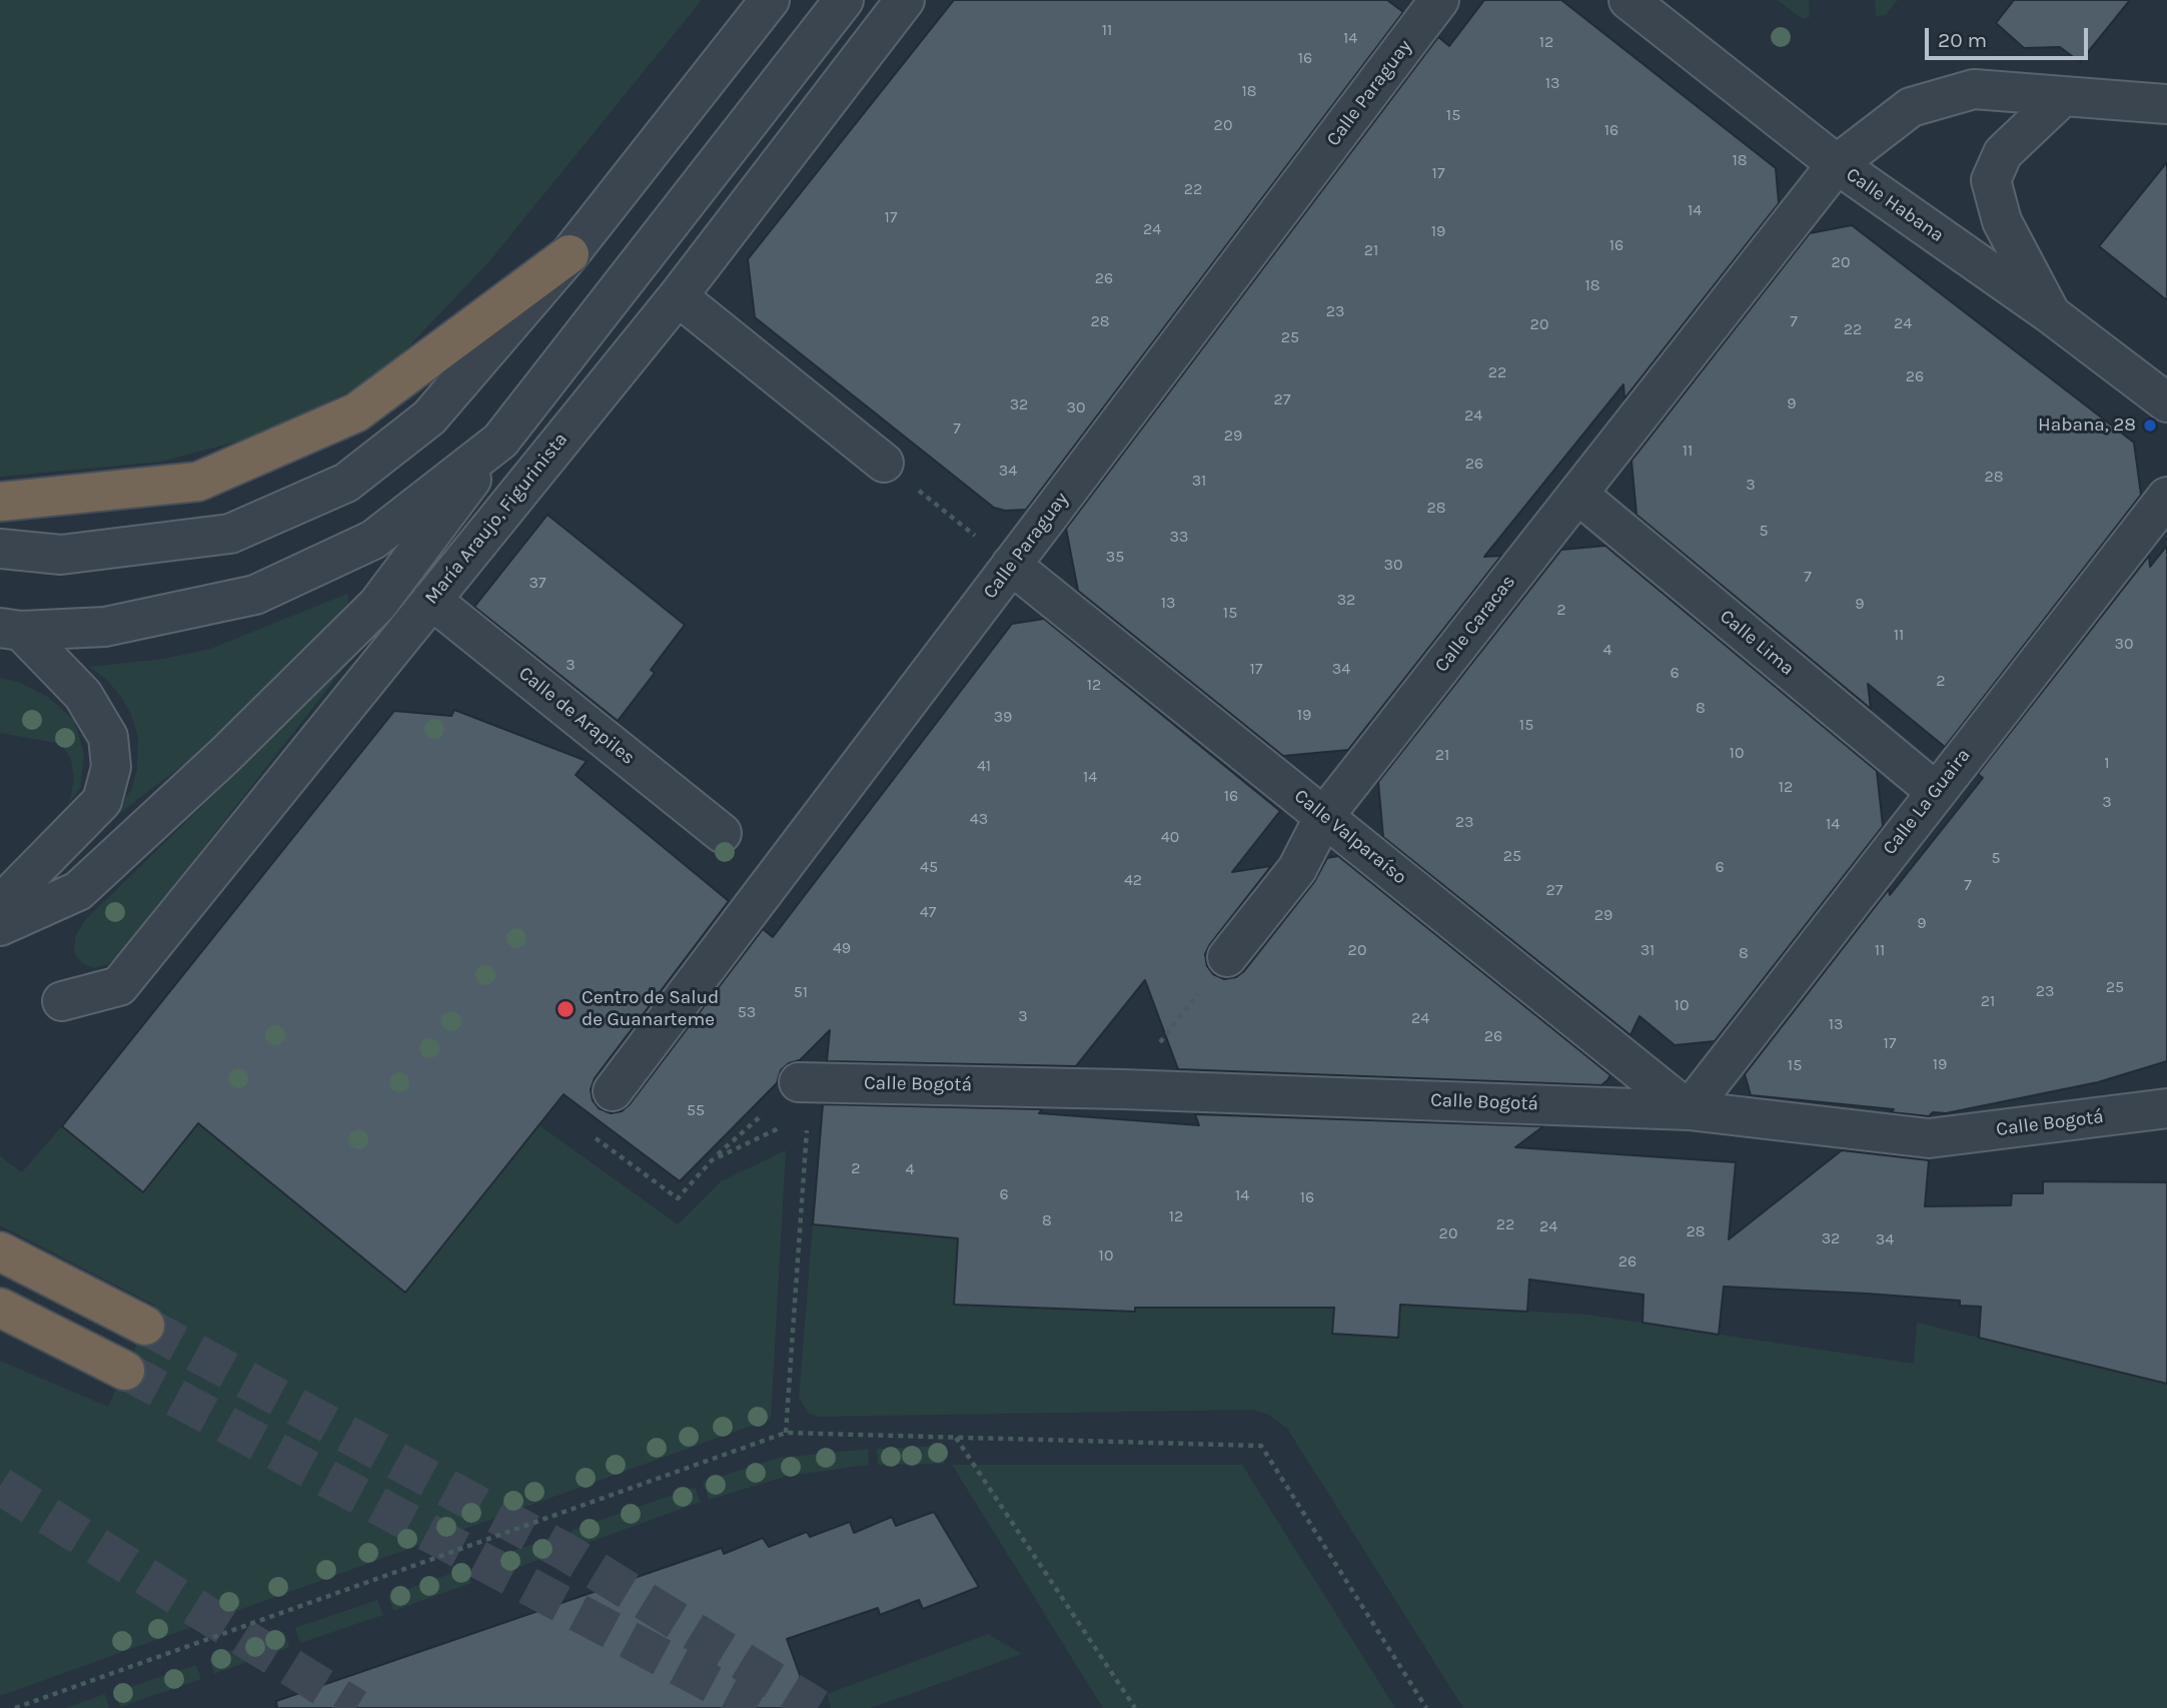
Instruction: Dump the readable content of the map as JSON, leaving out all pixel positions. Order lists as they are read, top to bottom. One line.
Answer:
{"streets":{"street":["Calle Paraguay","Calle Habana","María Araujo, Figurinista","Calle Caracas","Calle Lima","Calle de Arapiles","Calle La Guaira","Calle Valparaíso","Calle Bogotá"]},"crossings":[["Calle Paraguay","Calle Valparaíso"],["Calle Habana","Calle Caracas"],["María Araujo, Figurinista","Calle de Arapiles"],["Calle Caracas","Calle Lima"],["Calle Caracas","Calle Valparaíso"],["Calle Lima","Calle La Guaira"],["Calle La Guaira","Calle Valparaíso"],["Calle La Guaira","Calle Bogotá"],["Calle Valparaíso","Calle Bogotá"]],"places":["Habana, 28","Centro de Salud de Guanarteme"],"house_numbers":["11","14","12","16","13","18","15","20","16","18","17","22","14","17","24","19","16","21","20","26","18","23","28","7","24","20","22","25","22","26","27","9","32","30","24","7","29","11","26","34","28","31","3","28","5","33","35","30","7","37","32","13","9","2","15","11","30","4","3","17","34","6","2","12","8","19","39","15","10","21","1","41","14","12","16","3","43","23","14","40","25","5","45","6","42","7","27","47","29","9","49","20","31","11","8","25","23","51","21","10","53","3","24","13","26","17","19","15","55","2","4","6","14","16","12","8","22","24","28","20","32","34","10","26"],"scale_bar":"20 m"}
